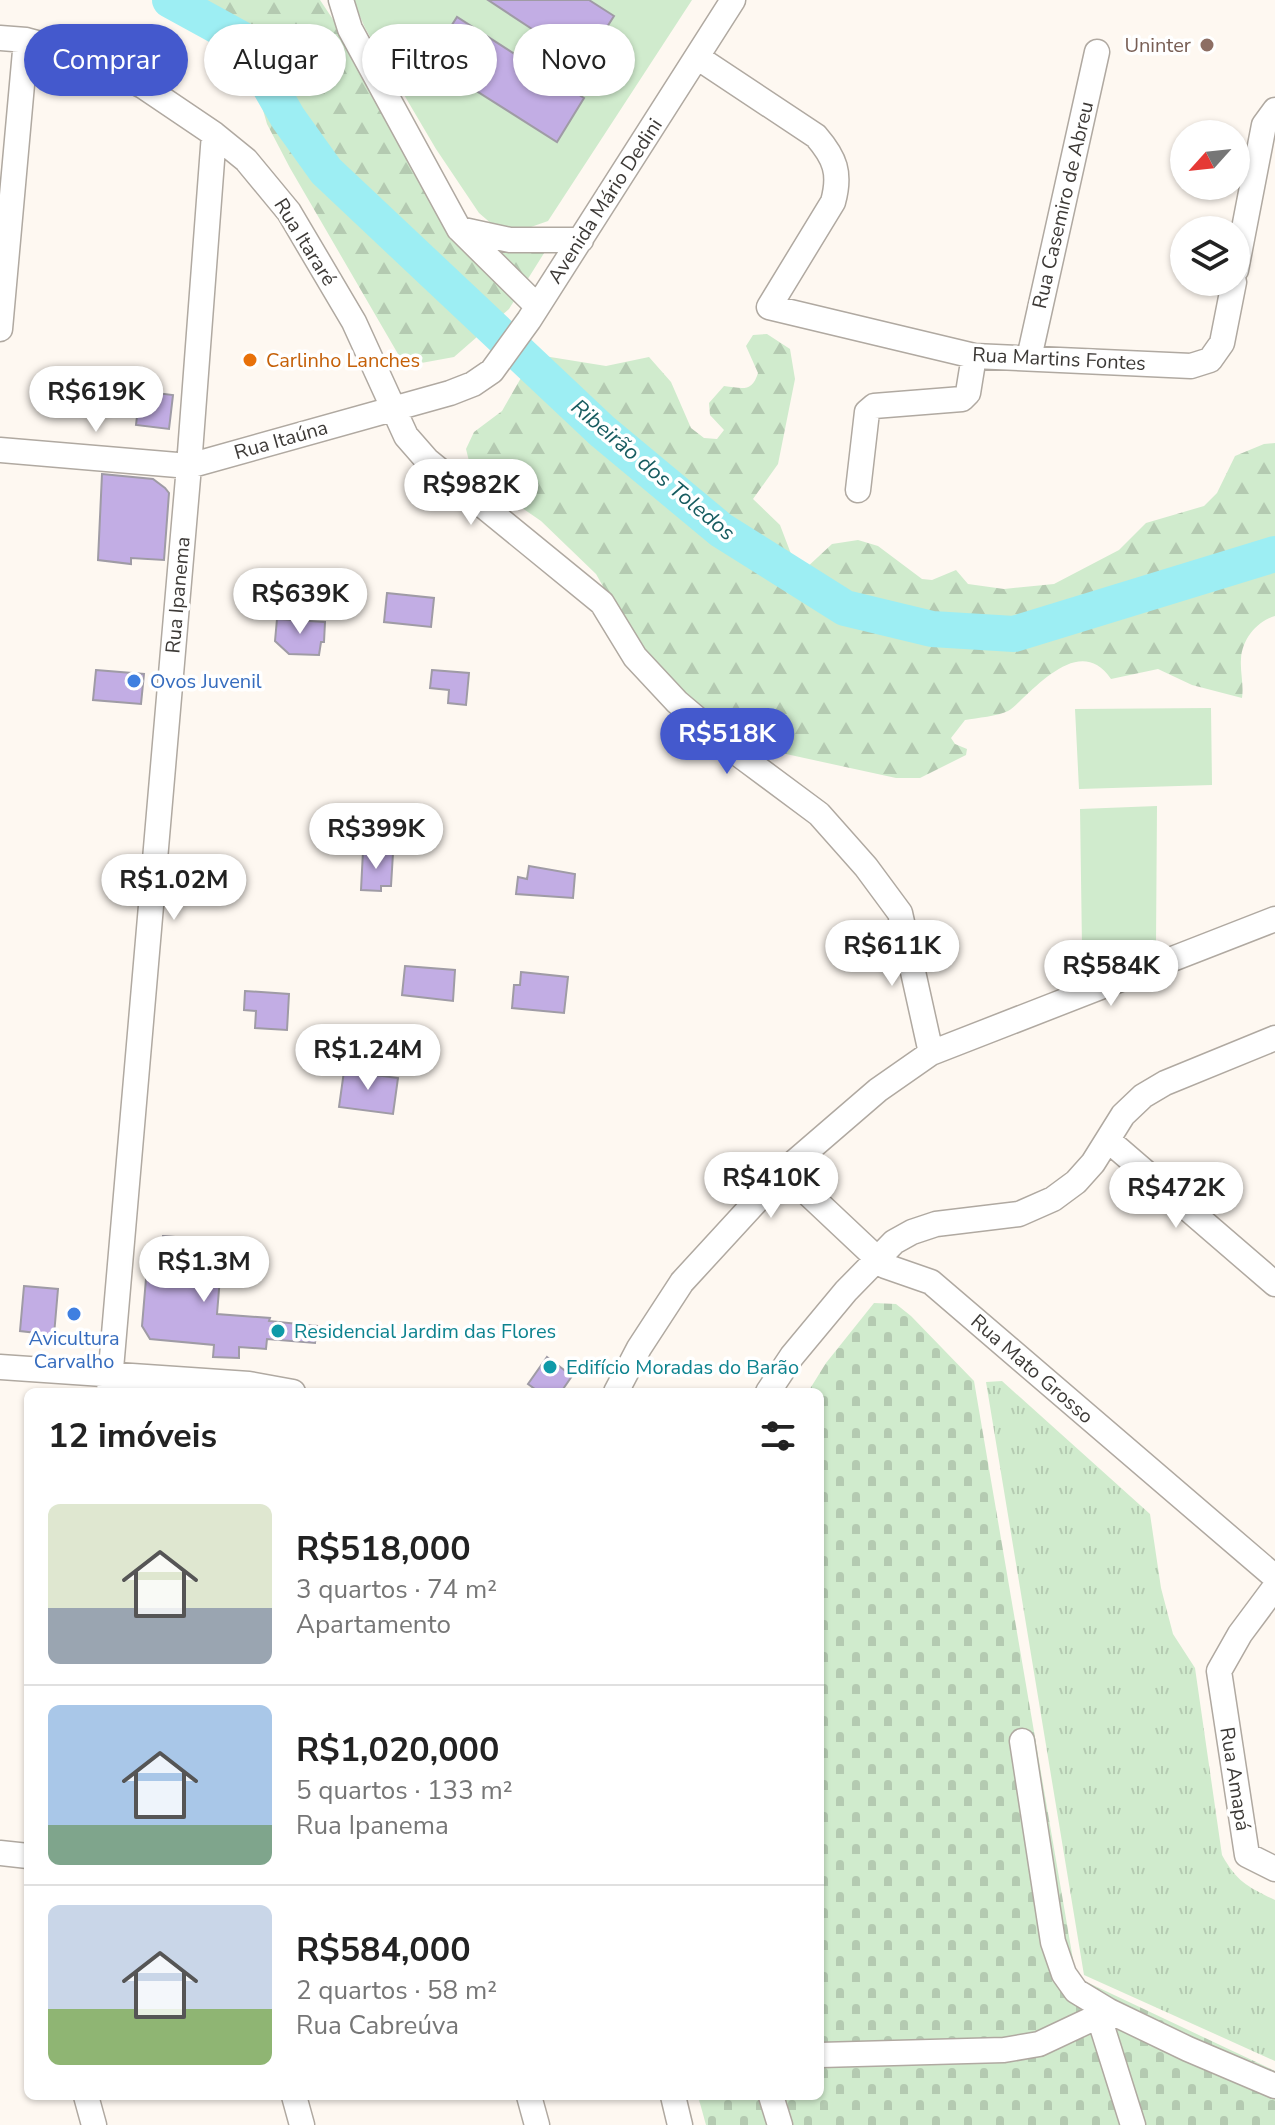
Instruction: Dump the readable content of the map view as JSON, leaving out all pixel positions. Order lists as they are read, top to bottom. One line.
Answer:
{"streets":{"street":["Avenida Mário Dedini","Rua Casemiro de Abreu","Rua Itararé","Rua Martins Fontes","Rua Itaúna","Rua Ipanema","Rua Mato Grosso","Rua Amapá"]},"crossings":[["Avenida Mário Dedini","Rua Martins Fontes"],["Avenida Mário Dedini","Rua Itaúna"],["Rua Casemiro de Abreu","Rua Martins Fontes"],["Rua Itararé","Rua Itaúna"],["Rua Itararé","Rua Ipanema"],["Rua Itaúna","Rua Ipanema"]],"water":["Ribeirão dos Toledos"],"places":["Uninter","Carlinho Lanches","Ovos Juvenil","Avicultura Carvalho","Residencial Jardim das Flores","Edifício Moradas do Barão"],"north":"bottom left","page":{"chip":["Comprar","Alugar","Filtros","Novo"],"price":["R$619K","R$982K","R$639K","R$518K","R$399K","R$1.02M","R$611K","R$584K","R$1.24M","R$410K","R$472K","R$1.3M"],"heading":"12 imóveis","list":[{"name":"R$518,000","note":"3 quartos · 74 m² · Apartamento"},{"name":"R$1,020,000","note":"5 quartos · 133 m² · Rua Ipanema"},{"name":"R$584,000","note":"2 quartos · 58 m² · Rua Cabreúva"}]}}
